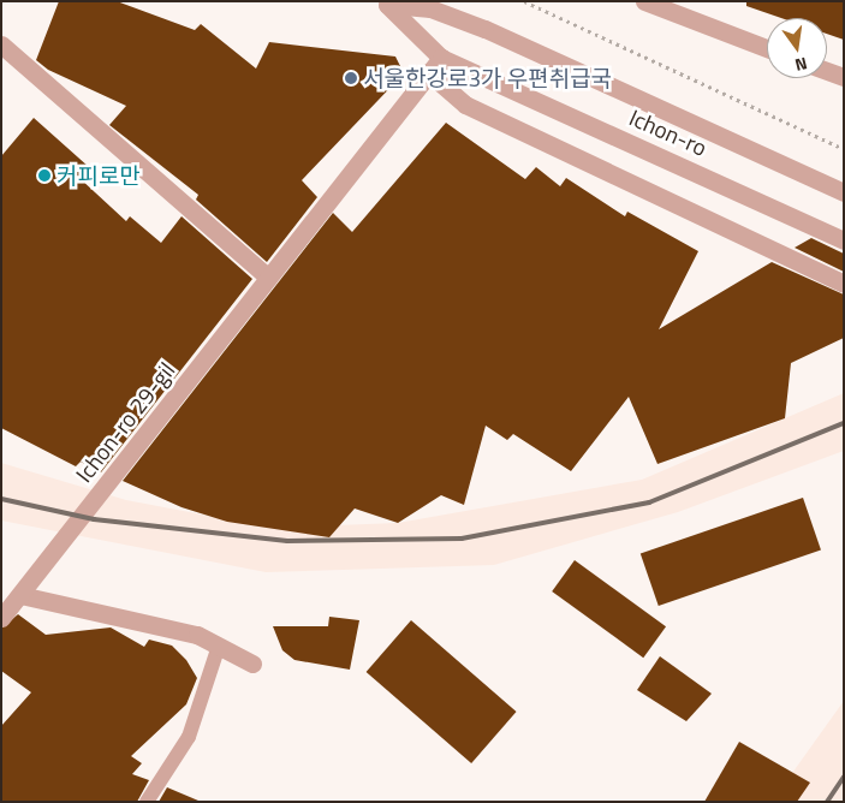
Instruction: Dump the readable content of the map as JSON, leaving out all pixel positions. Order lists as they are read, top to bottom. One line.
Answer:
{"streets":{"street":["Ichon-ro","Ichon-ro 29-gil"]},"crossings":[["Ichon-ro","Ichon-ro 29-gil"]],"places":["서울한강로3가 우편취급국","커피로만"],"north":"bottom"}
